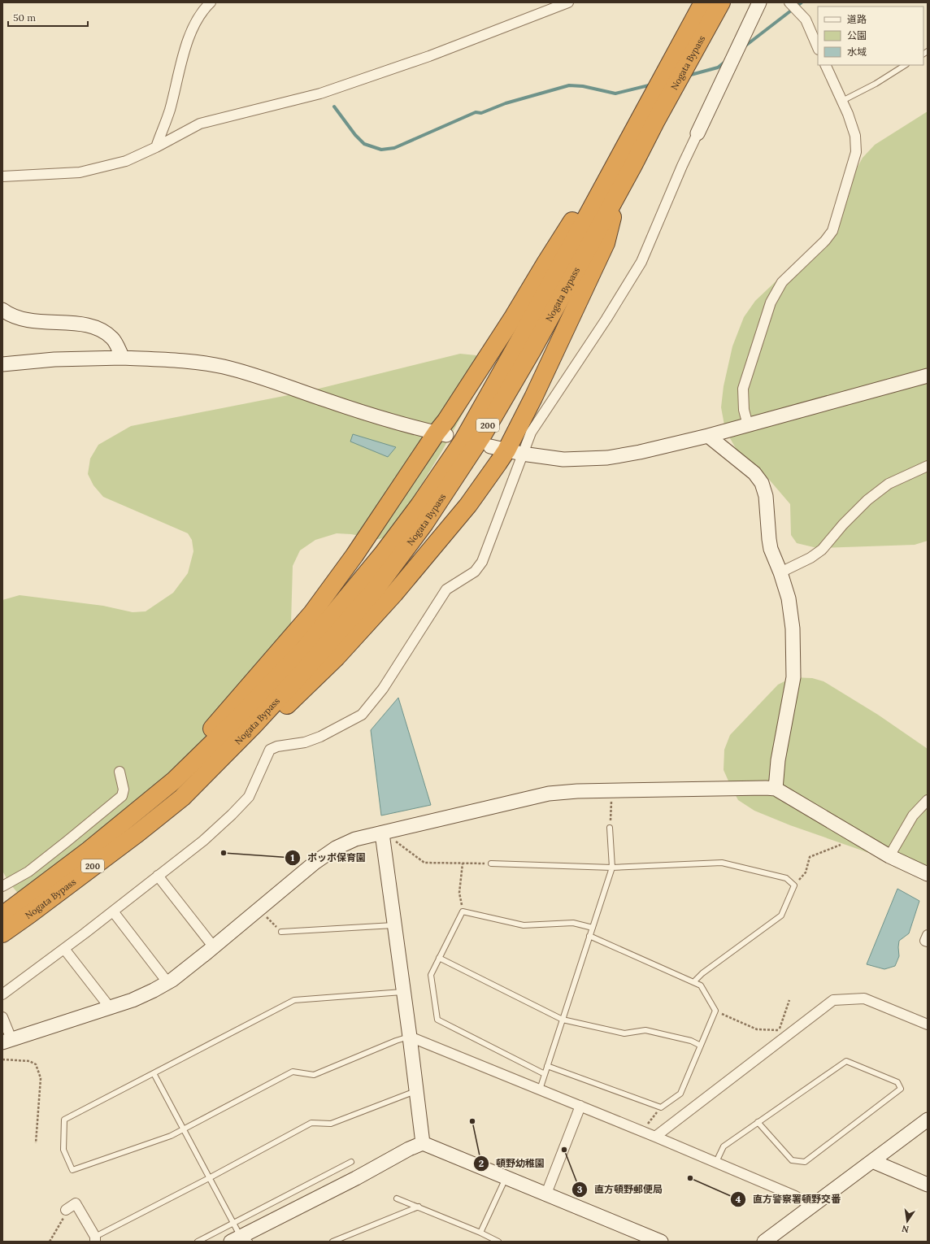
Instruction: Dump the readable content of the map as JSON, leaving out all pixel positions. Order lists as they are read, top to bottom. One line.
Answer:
{"streets":{"highway":["Nogata Bypass","200"]},"places":["ポッポ保育園","頓野幼稚園","直方頓野郵便局","直方警察署頓野交番"],"legend":["道路","公園","水域"],"scale_bar":"50 m","north":"bottom"}
